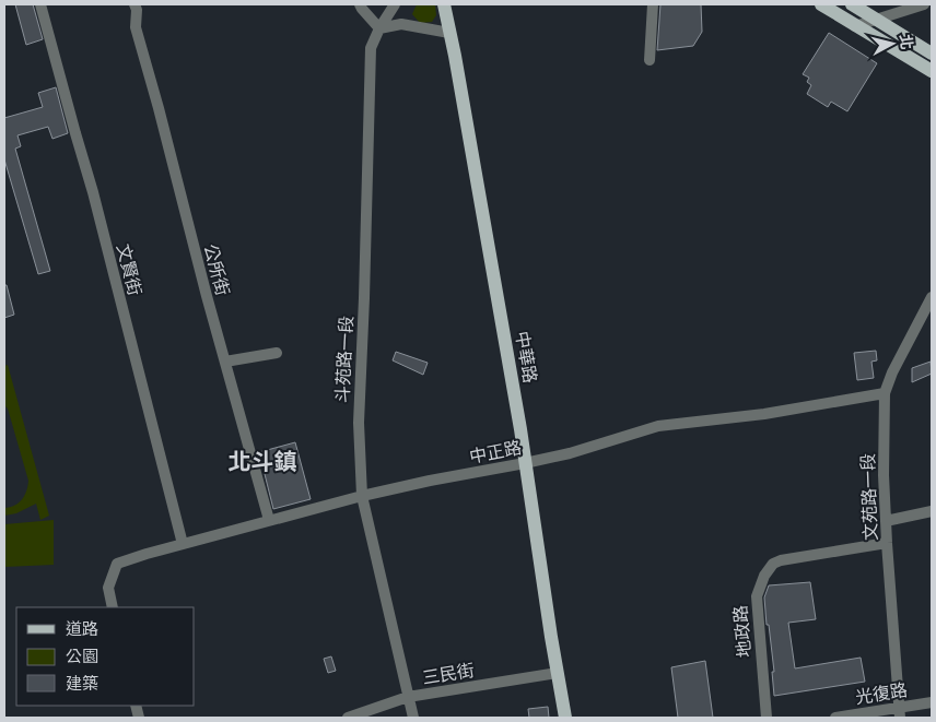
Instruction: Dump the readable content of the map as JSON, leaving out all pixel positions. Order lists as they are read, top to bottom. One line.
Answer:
{"streets":{"main road":["中華路"],"street":["文賢街","公所街","斗苑路一段","中正路","文苑路一段","地政路","三民街","光復路"]},"crossings":[["文賢街","中正路"],["公所街","中正路"],["中華路","中正路"],["中華路","三民街"],["斗苑路一段","中正路"],["斗苑路一段","三民街"],["中正路","文苑路一段"],["文苑路一段","地政路"],["文苑路一段","光復路"]],"districts":["北斗鎮"],"legend":["道路","公園","建築"],"north":"right"}
